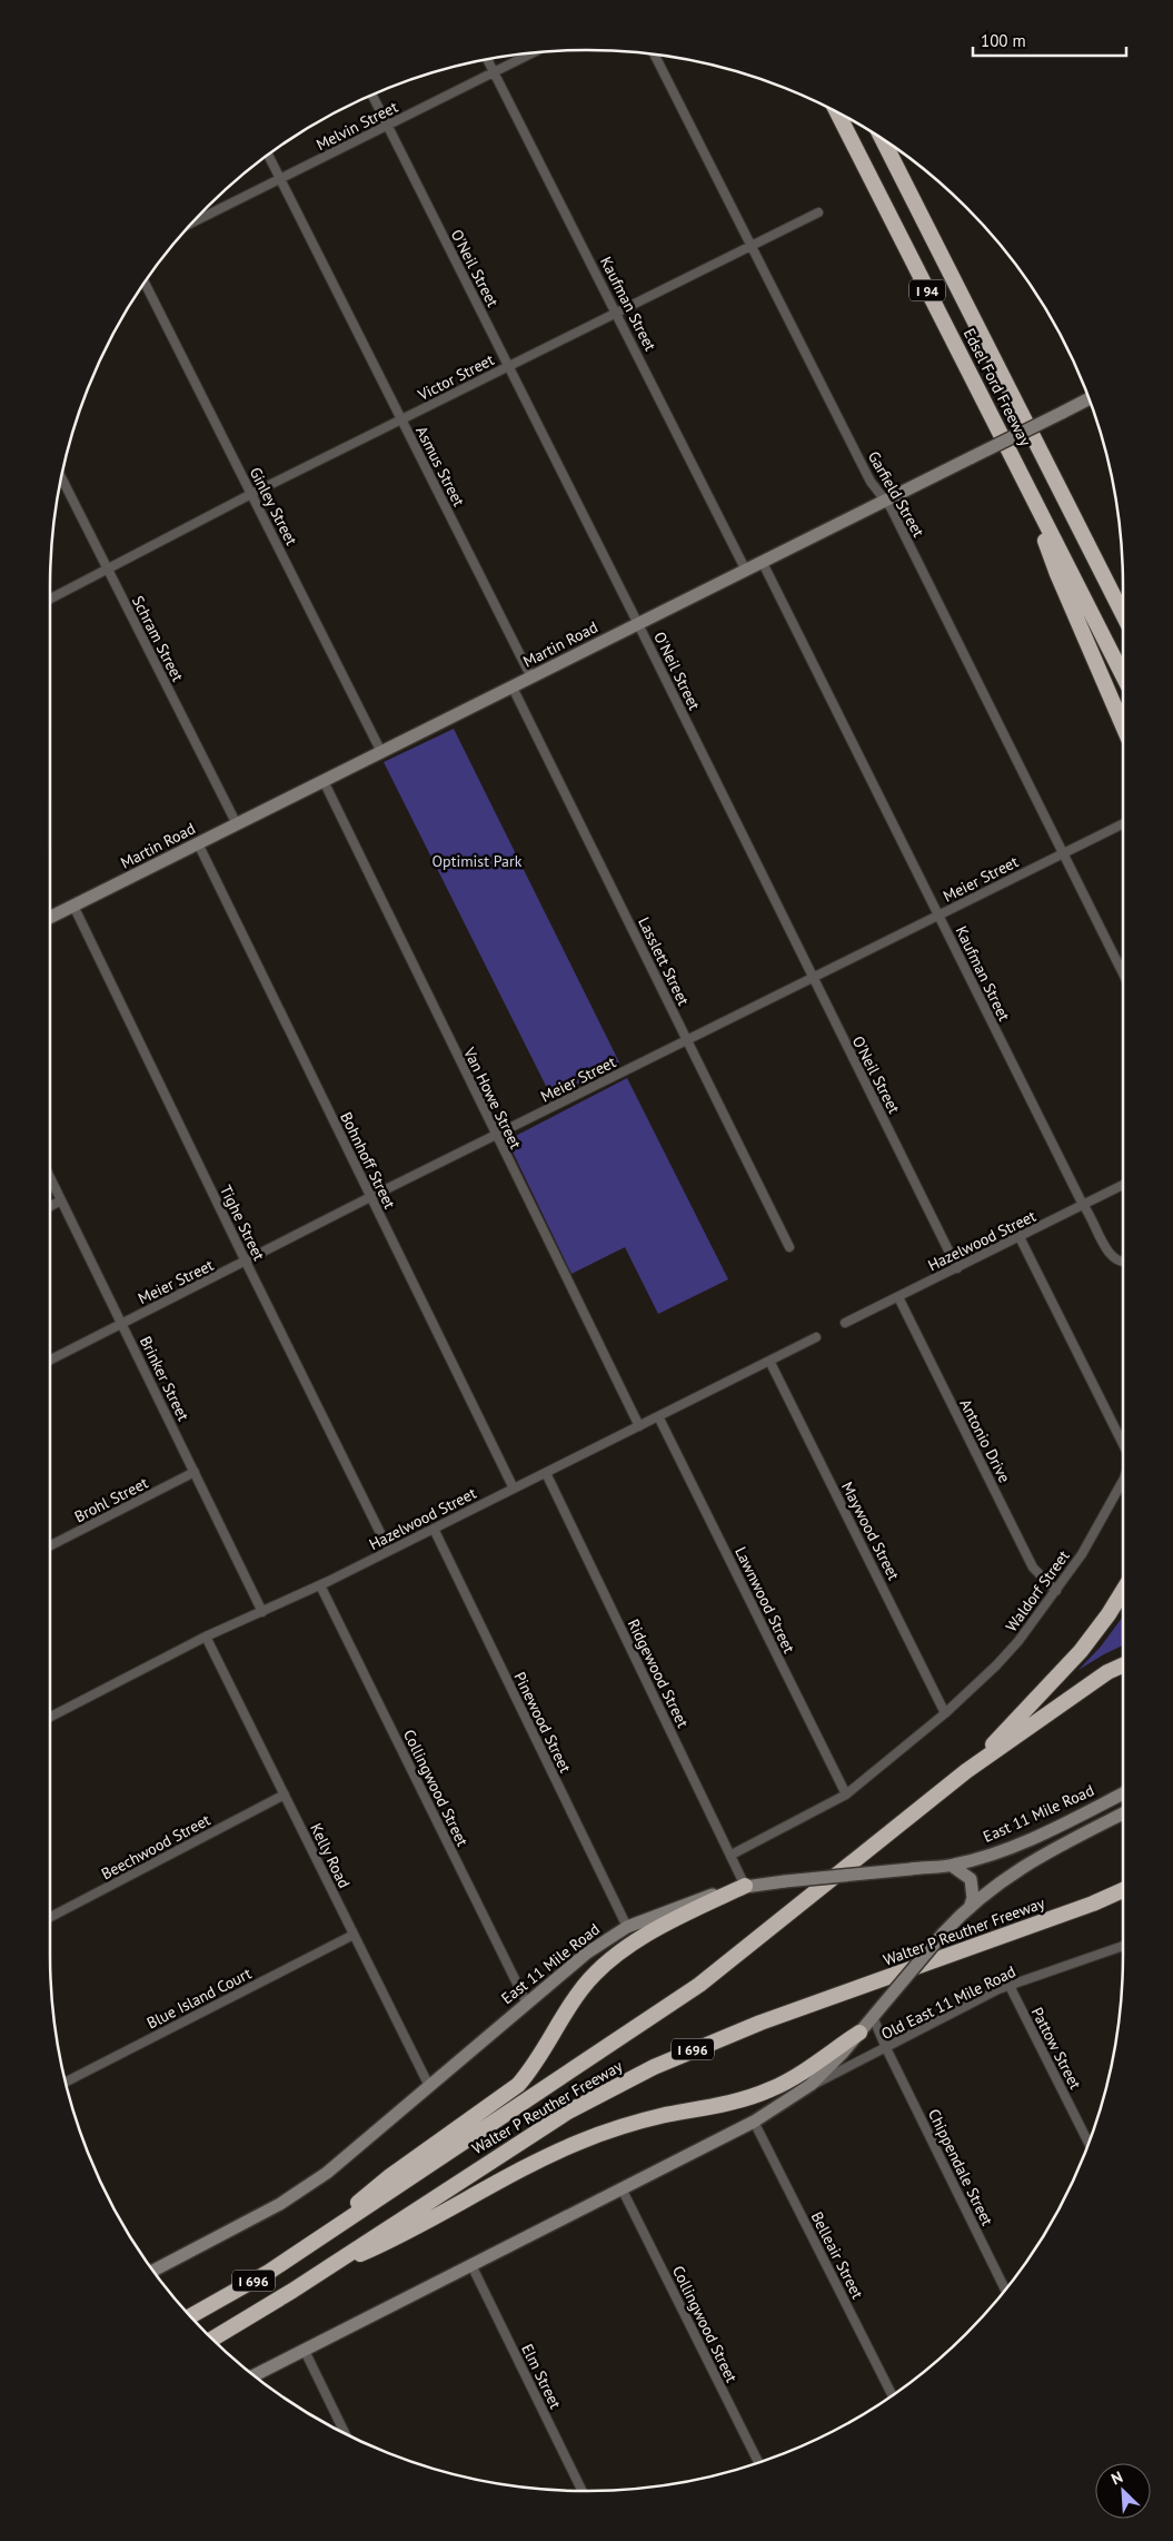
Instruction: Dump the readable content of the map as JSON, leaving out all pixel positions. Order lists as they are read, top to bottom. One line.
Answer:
{"streets":{"highway":["I 94","Edsel Ford Freeway","Walter P Reuther Freeway","I 696"],"main road":["Martin Road","East 11 Mile Road"],"street":["Melvin Street","O'Neil Street","Kaufman Street","Victor Street","Asmus Street","Garfield Street","Ginley Street","Schram Street","Meier Street","Lasslett Street","Van Howe Street","Bohnhoff Street","Tighe Street","Hazelwood Street","Brinker Street","Antonio Drive","Brohl Street","Maywood Street","Waldorf Street","Lawnwood Street","Ridgewood Street","Pinewood Street","Collingwood Street","Beechwood Street","Kelly Road","Blue Island Court","Old East 11 Mile Road","Pattow Street","Chippendale Street","Belleair Street","Elm Street"]},"crossings":[["Melvin Street","O'Neil Street"],["Melvin Street","Kaufman Street"],["Melvin Street","Asmus Street"],["O'Neil Street","Victor Street"],["O'Neil Street","Martin Road"],["O'Neil Street","Meier Street"],["O'Neil Street","Hazelwood Street"],["Kaufman Street","Victor Street"],["Kaufman Street","Martin Road"],["Kaufman Street","Meier Street"],["Kaufman Street","Hazelwood Street"],["Victor Street","Asmus Street"],["Victor Street","Garfield Street"],["Victor Street","Ginley Street"],["Victor Street","Schram Street"],["Asmus Street","Martin Road"],["Garfield Street","Martin Road"],["Garfield Street","Meier Street"],["Ginley Street","Martin Road"],["Schram Street","Martin Road"],["Martin Road","Lasslett Street"],["Martin Road","Van Howe Street"],["Martin Road","Bohnhoff Street"],["Martin Road","Tighe Street"],["Meier Street","Lasslett Street"],["Meier Street","Van Howe Street"],["Meier Street","Bohnhoff Street"],["Meier Street","Tighe Street"],["Meier Street","Brinker Street"],["Van Howe Street","Hazelwood Street"],["Bohnhoff Street","Hazelwood Street"],["Tighe Street","Hazelwood Street"],["Hazelwood Street","Brinker Street"],["Hazelwood Street","Antonio Drive"],["Hazelwood Street","Maywood Street"],["Hazelwood Street","Waldorf Street"],["Hazelwood Street","Lawnwood Street"],["Hazelwood Street","Ridgewood Street"],["Hazelwood Street","Pinewood Street"],["Hazelwood Street","Collingwood Street"],["Hazelwood Street","Kelly Road"],["Brinker Street","Brohl Street"],["Antonio Drive","Waldorf Street"],["Maywood Street","Waldorf Street"],["Waldorf Street","Lawnwood Street"],["Waldorf Street","Ridgewood Street"],["Ridgewood Street","East 11 Mile Road"],["Pinewood Street","East 11 Mile Road"],["Collingwood Street","East 11 Mile Road"],["East 11 Mile Road","Kelly Road"],["Beechwood Street","Kelly Road"],["Kelly Road","Blue Island Court"],["Old East 11 Mile Road","Pattow Street"],["Old East 11 Mile Road","Chippendale Street"]],"parks":["Optimist Park"],"scale_bar":"100 m","north":"top left"}
